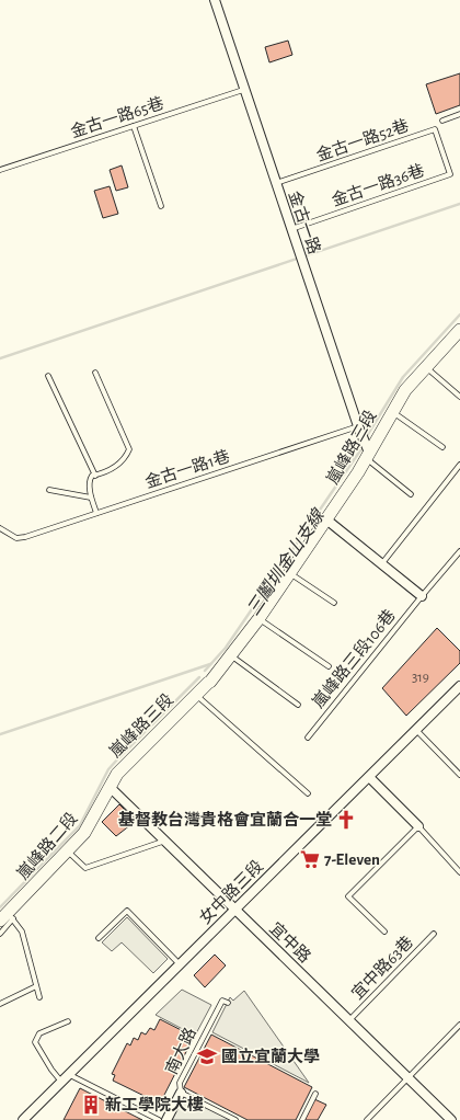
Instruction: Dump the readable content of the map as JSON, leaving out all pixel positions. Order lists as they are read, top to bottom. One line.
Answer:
{"streets":{"street":["金古一路","嵐峰路三段","嵐峰路二段","女中路三段","宜中路","南大路"],"lane":["金古一路65巷","金古一路52巷","金古一路36巷","金古一路1巷","嵐峰路三段106巷","宜中路63巷"]},"crossings":[["金古一路65巷","金古一路"],["金古一路52巷","金古一路36巷"],["金古一路52巷","金古一路"],["金古一路36巷","金古一路"],["金古一路","嵐峰路三段"],["金古一路","金古一路1巷"],["嵐峰路三段","嵐峰路二段"],["嵐峰路三段","宜中路"],["嵐峰路二段","宜中路"],["女中路三段","宜中路"],["宜中路","宜中路63巷"]],"water":["三鬮圳金山支線"],"places":{"church":["基督教台灣貴格會宜蘭合一堂"],"supermarket":["7-Eleven"],"school or university":["國立宜蘭大學"],"building":["新工學院大樓"]},"house_numbers":["319"]}
